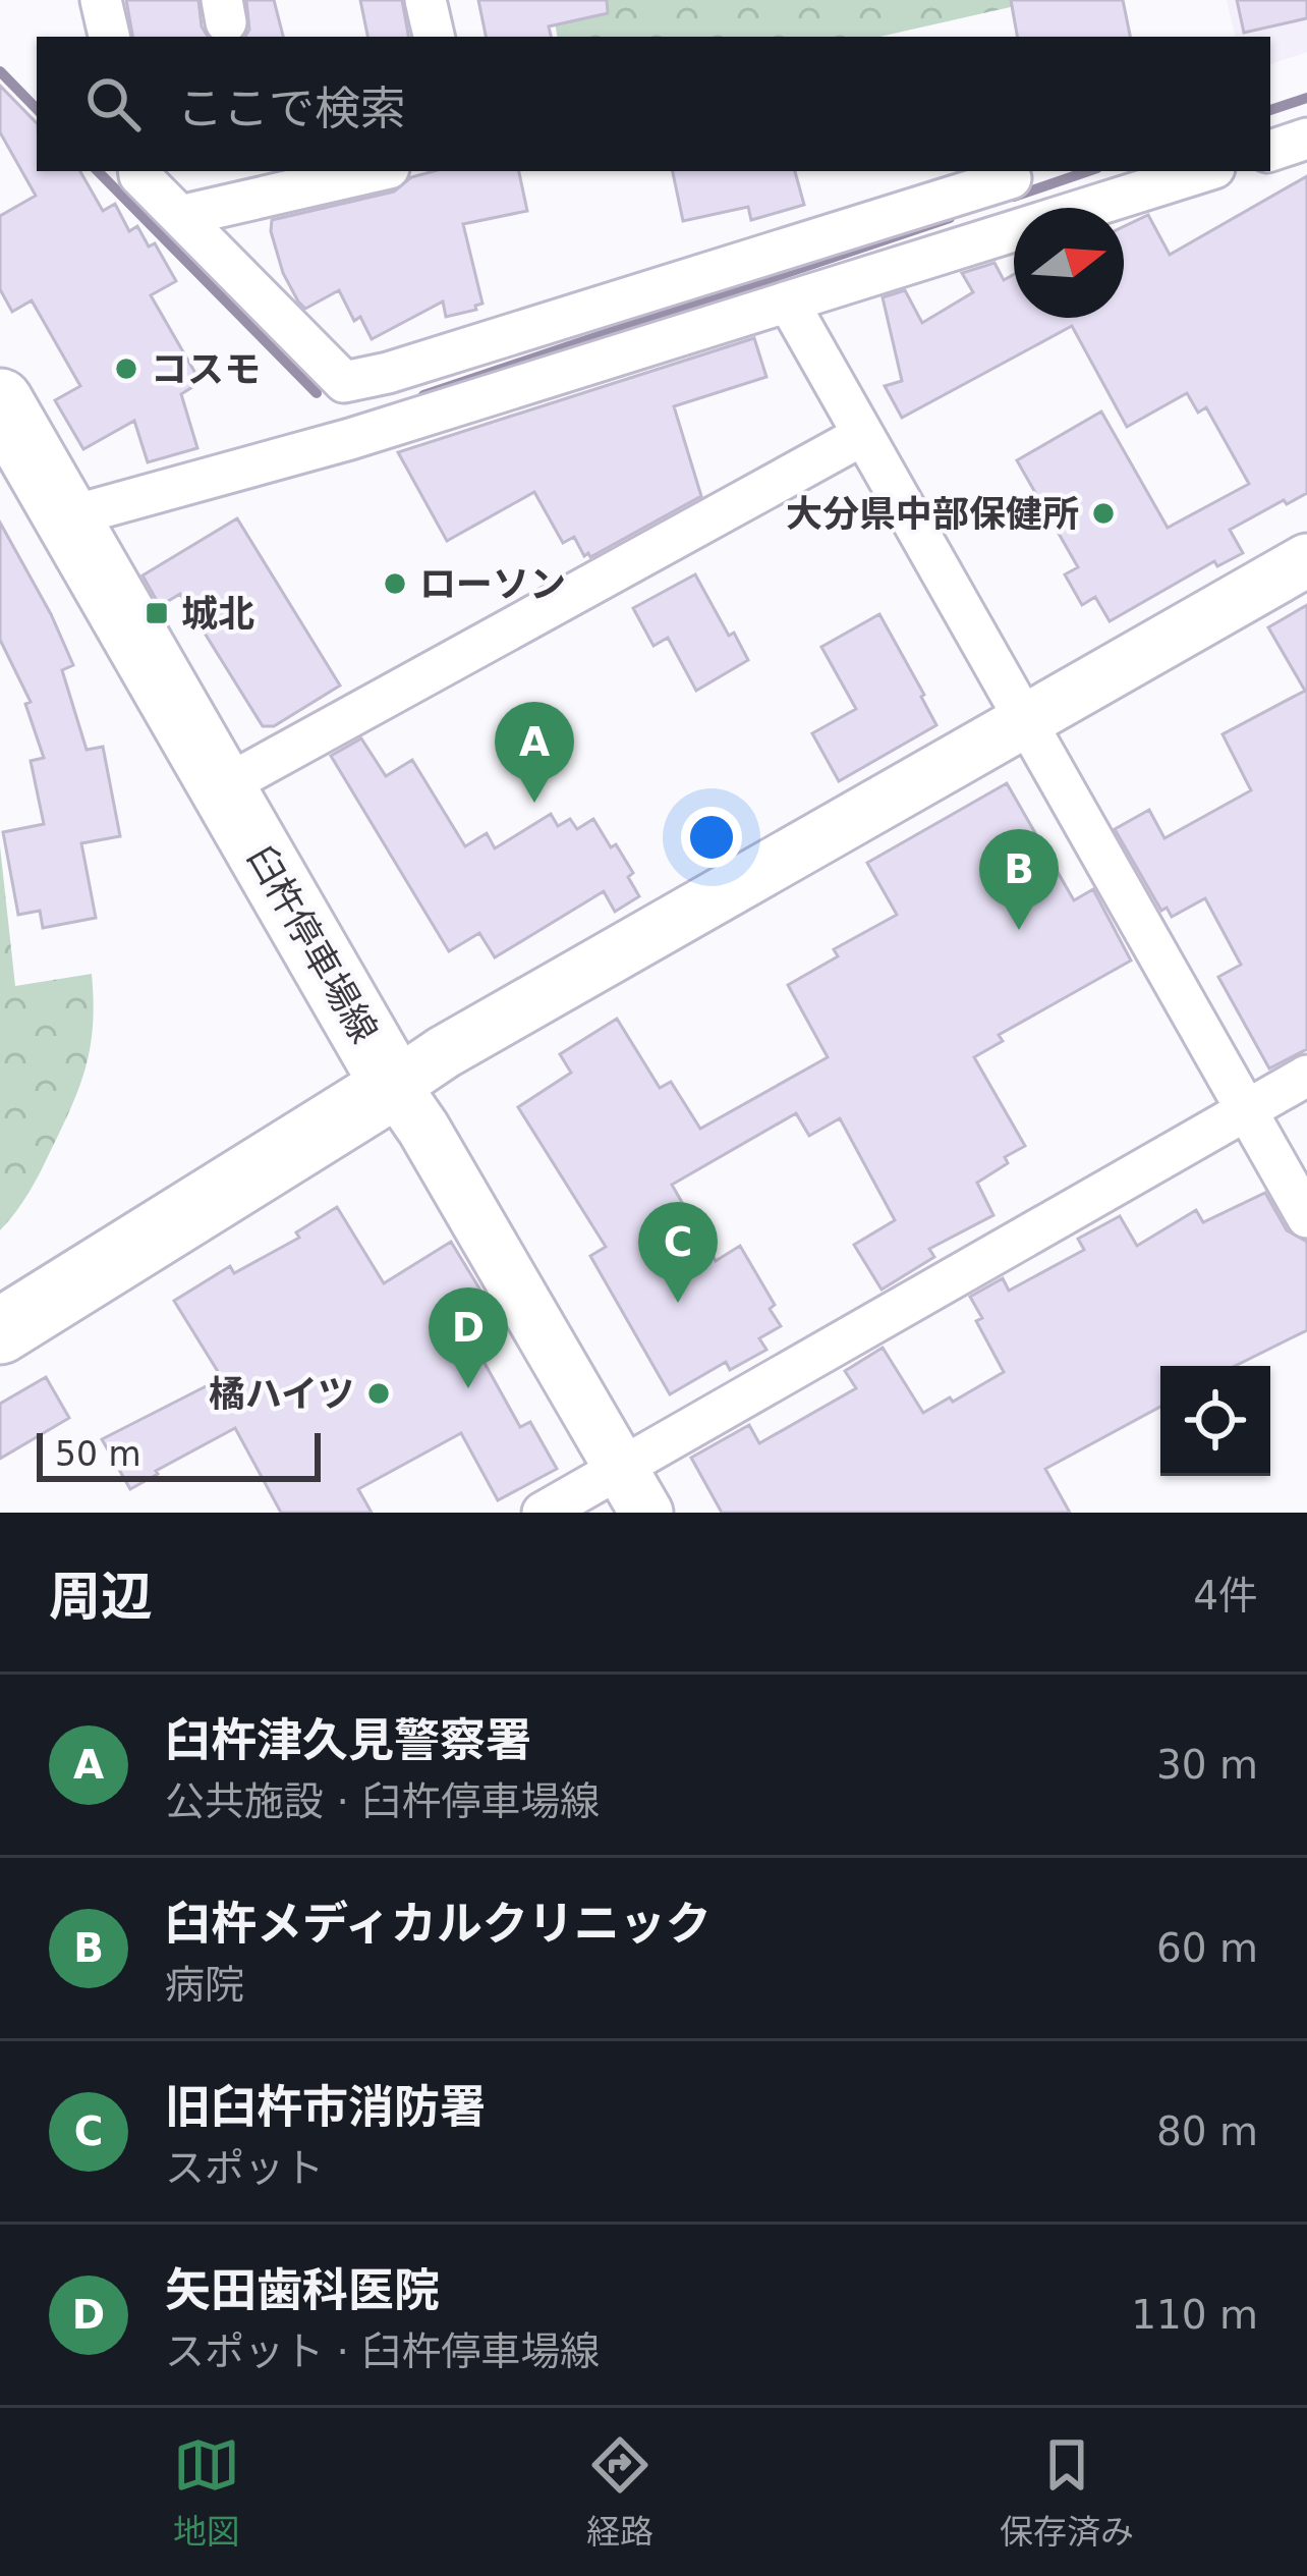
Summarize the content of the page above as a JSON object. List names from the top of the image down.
{
  "streets": {
    "main road": ["臼杵停車場線"]
  },
  "places": {
    "other": [
      "コスモ",
      "大分県中部保健所",
      "ローソン",
      "橘ハイツ"
    ],
    "transit": ["城北"]
  },
  "scale_bar": "50 m",
  "north": "right",
  "page": {
    "search": "ここで検索",
    "pins": [
      "A",
      "B",
      "C",
      "D"
    ],
    "scale": "50 m",
    "heading": ["周辺", "4件"],
    "list": [
      {
        "mark": "A",
        "name": "臼杵津久見警察署",
        "note": "公共施設 · 臼杵停車場線",
        "value": "30 m"
      },
      {
        "mark": "B",
        "name": "臼杵メディカルクリニック",
        "note": "病院",
        "value": "60 m"
      },
      {
        "mark": "C",
        "name": "旧臼杵市消防署",
        "note": "スポット",
        "value": "80 m"
      },
      {
        "mark": "D",
        "name": "矢田歯科医院",
        "note": "スポット · 臼杵停車場線",
        "value": "110 m"
      }
    ],
    "nav": ["地図", "経路", "保存済み"]
  }
}
